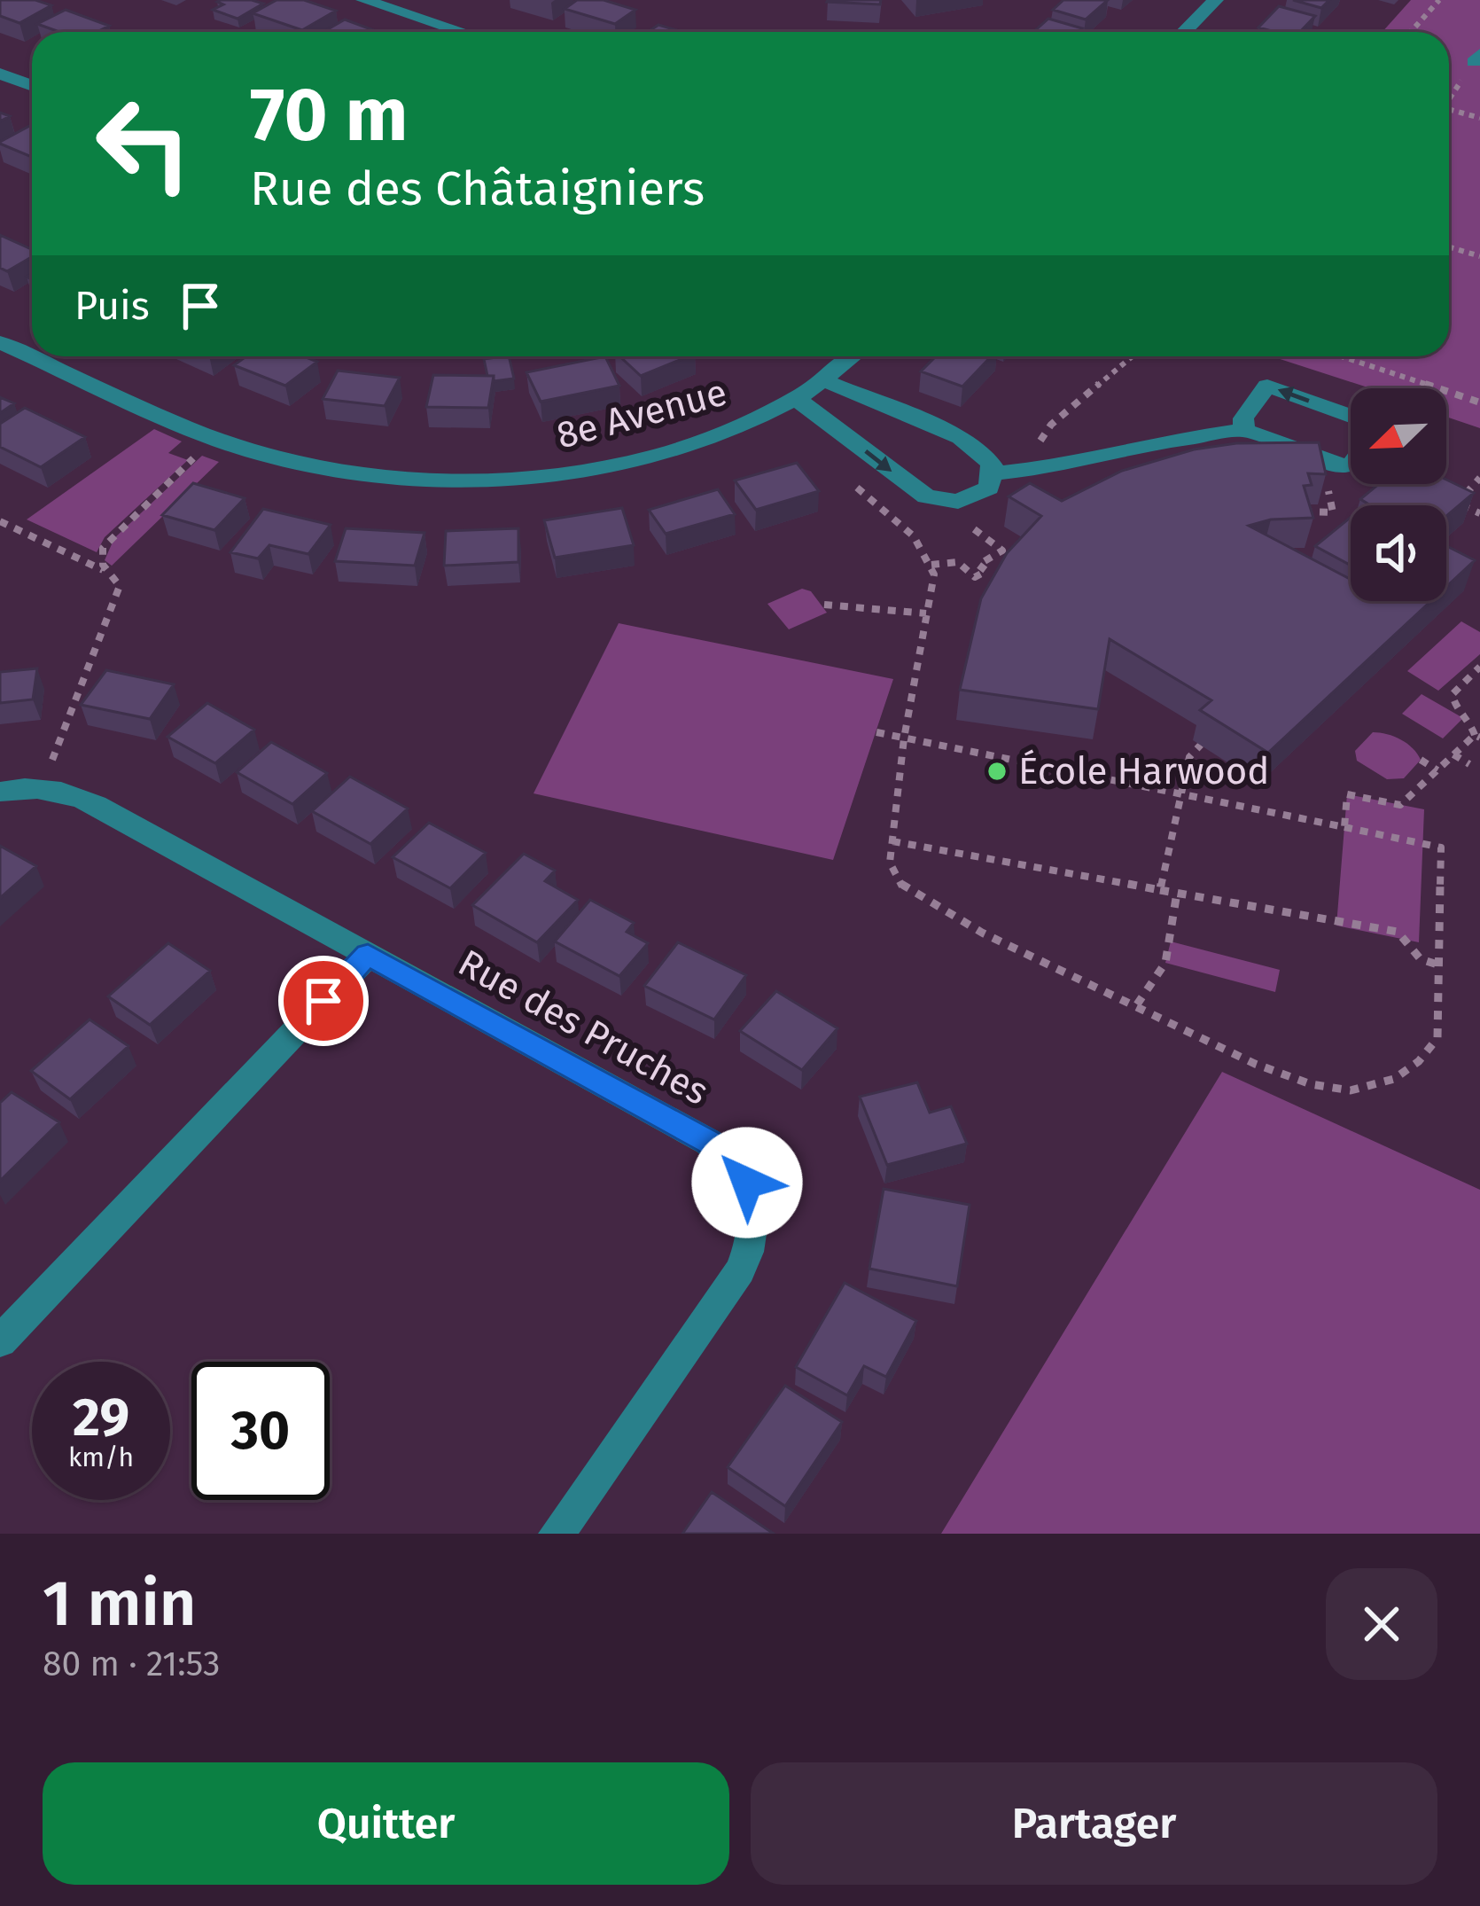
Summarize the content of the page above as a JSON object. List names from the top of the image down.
{
  "streets": {
    "street": ["8e Avenue", "Rue des Pruches"]
  },
  "places": ["École Harwood"],
  "north": "bottom left",
  "page": {
    "turn": ["70 m", "Rue des Châtaigniers"],
    "then": "Puis",
    "speed": "29 km/h",
    "limit": "30",
    "heading": ["1 min", "80 m · 21:53"],
    "buttons": ["Quitter", "Partager"]
  }
}
